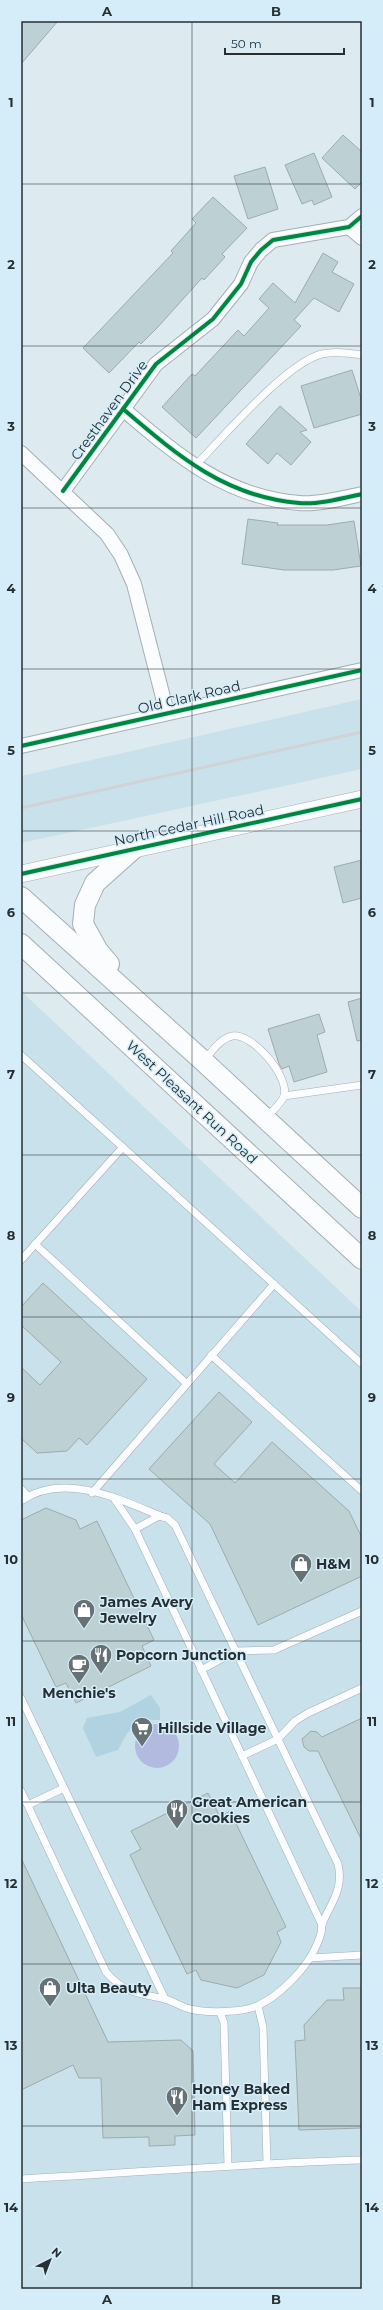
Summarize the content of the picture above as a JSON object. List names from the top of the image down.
{
  "streets": {
    "main road": ["West Pleasant Run Road"],
    "street": ["Cresthaven Drive", "Old Clark Road", "North Cedar Hill Road"]
  },
  "places": {
    "shop": ["H&M", "James Avery Jewelry", "Ulta Beauty"],
    "restaurant": ["Popcorn Junction", "Great American Cookies", "Honey Baked Ham Express"],
    "cafe": ["Menchie's"],
    "supermarket": ["Hillside Village"]
  },
  "scale_bar": "50 m",
  "north": "top right",
  "grid": {
    "columns": ["A", "B"],
    "rows": [
      "1",
      "2",
      "3",
      "4",
      "5",
      "6",
      "7",
      "8",
      "9",
      "10",
      "11",
      "12",
      "13",
      "14"
    ]
  }
}
